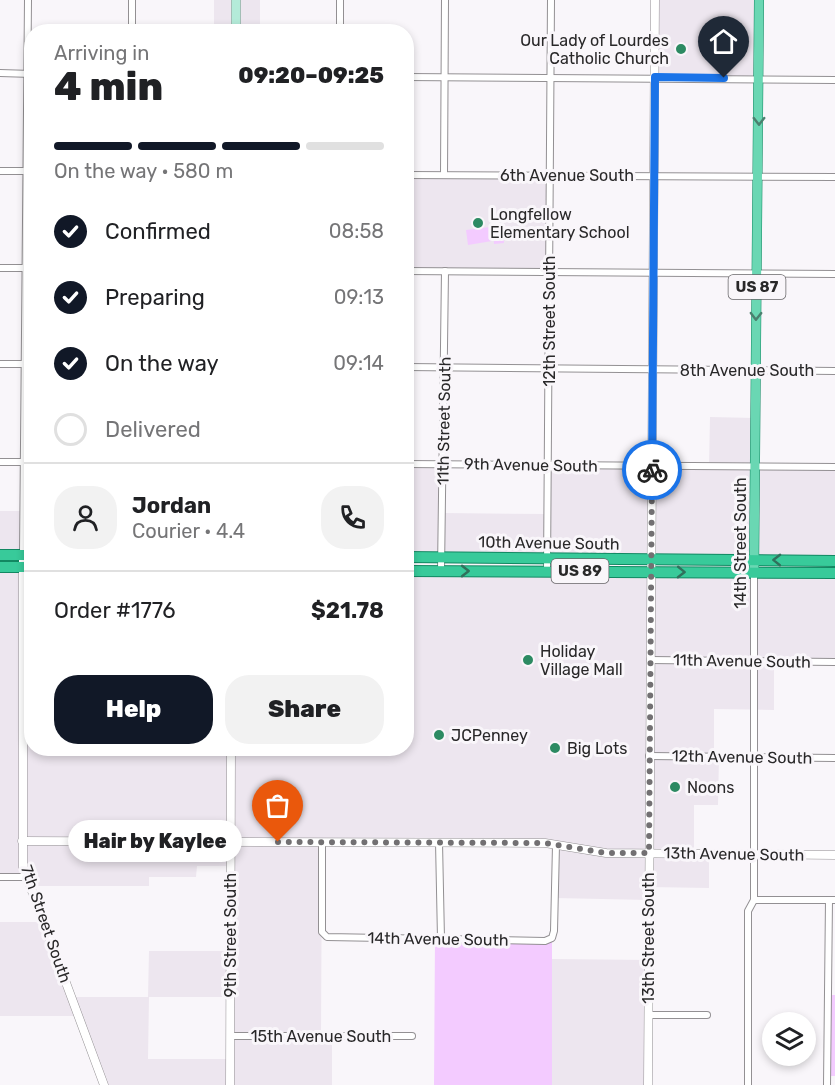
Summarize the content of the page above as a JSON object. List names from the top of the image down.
{
  "streets": {
    "highway": ["10th Avenue South", "US 89"],
    "main road": ["US 87", "14th Street South"],
    "street": [
      "6th Avenue South",
      "12th Street South",
      "8th Avenue South",
      "11th Street South",
      "9th Avenue South",
      "11th Avenue South",
      "12th Avenue South",
      "13th Avenue South",
      "7th Street South",
      "9th Street South",
      "13th Street South",
      "14th Avenue South",
      "15th Avenue South"
    ]
  },
  "crossings": [
    ["6th Avenue South", "12th Street South"],
    ["6th Avenue South", "14th Street South"],
    ["6th Avenue South", "13th Street South"],
    ["12th Street South", "8th Avenue South"],
    ["12th Street South", "9th Avenue South"],
    ["12th Street South", "10th Avenue South"],
    ["8th Avenue South", "11th Street South"],
    ["8th Avenue South", "14th Street South"],
    ["8th Avenue South", "13th Street South"],
    ["11th Street South", "9th Avenue South"],
    ["11th Street South", "10th Avenue South"],
    ["9th Avenue South", "14th Street South"],
    ["9th Avenue South", "13th Street South"],
    ["10th Avenue South", "14th Street South"],
    ["10th Avenue South", "13th Street South"],
    ["14th Street South", "11th Avenue South"],
    ["14th Street South", "12th Avenue South"],
    ["14th Street South", "13th Avenue South"],
    ["11th Avenue South", "13th Street South"],
    ["12th Avenue South", "13th Street South"],
    ["13th Avenue South", "7th Street South"],
    ["13th Avenue South", "9th Street South"],
    ["13th Avenue South", "13th Street South"],
    ["13th Avenue South", "14th Avenue South"],
    ["9th Street South", "15th Avenue South"]
  ],
  "places": [
    "Our Lady of Lourdes Catholic Church",
    "Longfellow Elementary School",
    "Holiday Village Mall",
    "JCPenney",
    "Big Lots",
    "Noons",
    "Hair by Kaylee"
  ],
  "page": {
    "heading": ["4 min", "Arriving in", "09:20–09:25"],
    "panel": [
      "Jordan",
      "Courier · 4.4",
      "Order #1776",
      "$21.78"
    ],
    "bar": "On the way · 580 m",
    "list": [
      ["Confirmed", "08:58"],
      ["Preparing", "09:13"],
      ["On the way", "09:14"],
      "Delivered"
    ],
    "buttons": ["Help", "Share"],
    "bubble": "Hair by Kaylee"
  }
}
